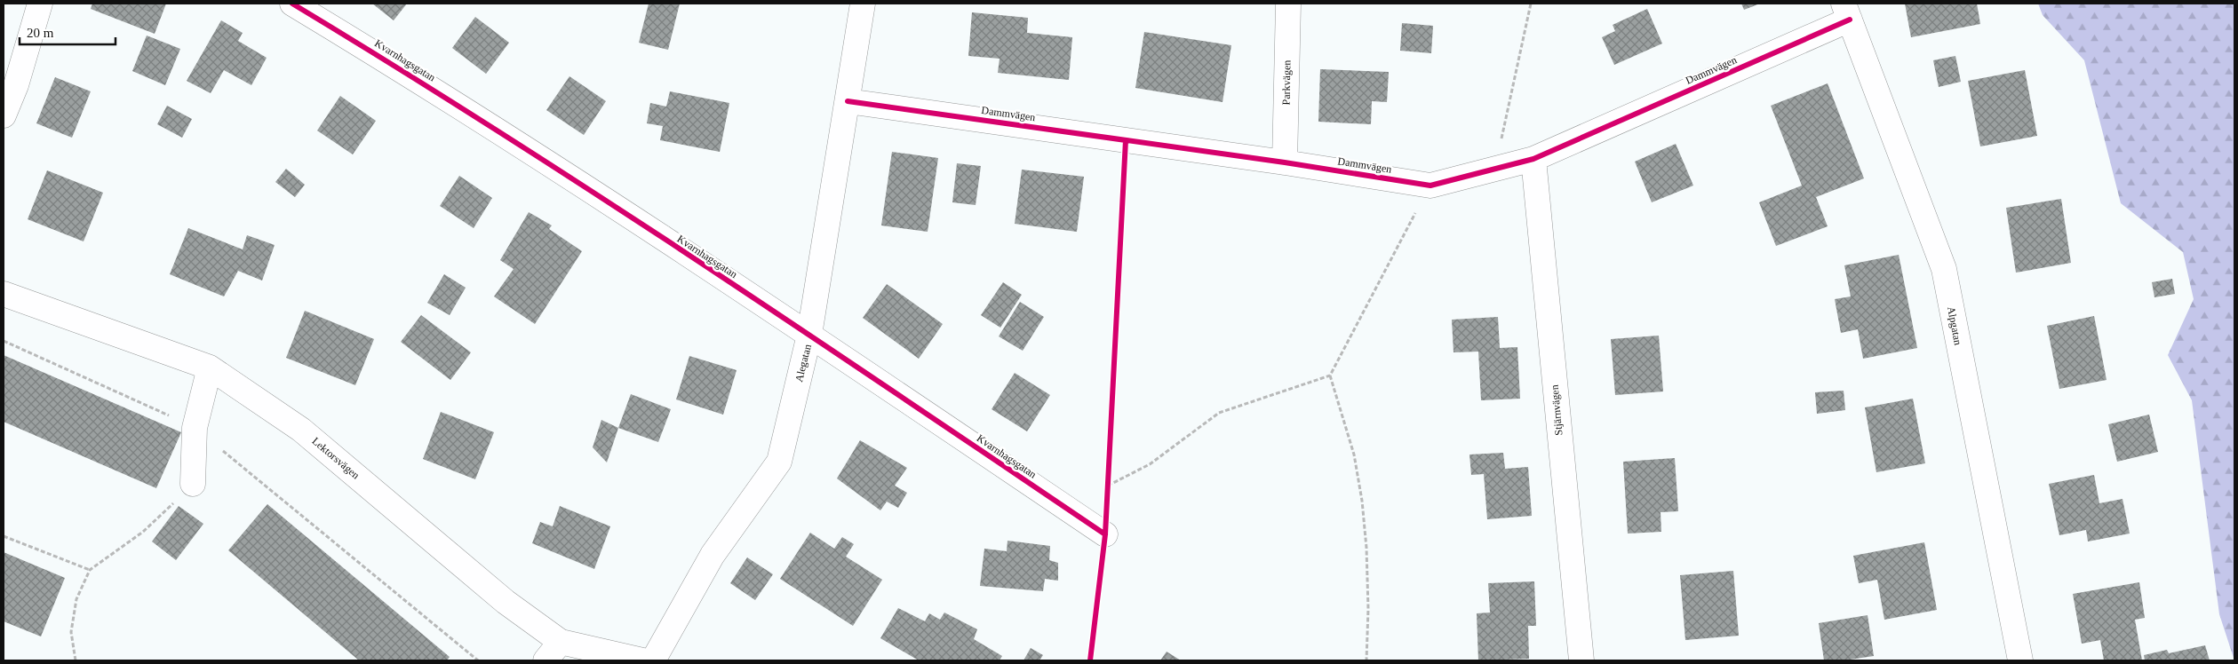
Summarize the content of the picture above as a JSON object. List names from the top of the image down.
{
  "streets": {
    "street": [
      "Kvarnhagsgatan",
      "Dammvägen",
      "Parkvägen",
      "Alpgatan",
      "Alegatan",
      "Stjärnvägen",
      "Lektorsvägen"
    ]
  },
  "crossings": [
    ["Kvarnhagsgatan", "Alegatan"],
    ["Dammvägen", "Parkvägen"],
    ["Dammvägen", "Alpgatan"],
    ["Dammvägen", "Alegatan"],
    ["Dammvägen", "Stjärnvägen"]
  ],
  "scale_bar": "20 m"
}
